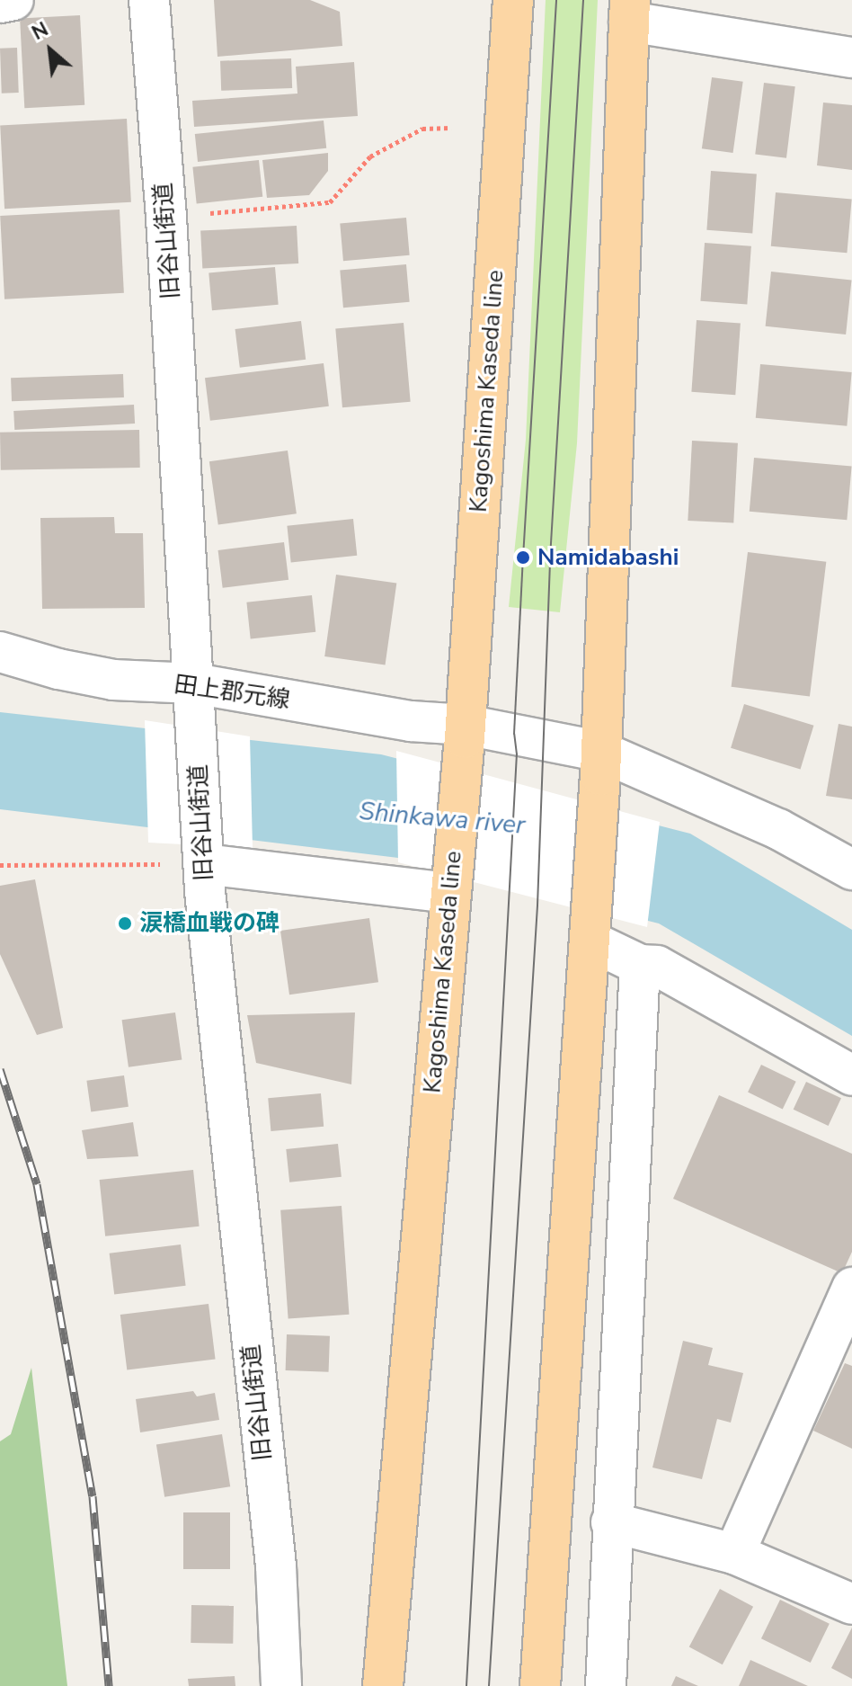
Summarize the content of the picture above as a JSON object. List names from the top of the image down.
{
  "streets": {
    "main road": ["Kagoshima Kaseda line"],
    "street": ["旧谷山街道", "田上郡元線"]
  },
  "crossings": [
    ["旧谷山街道", "田上郡元線"],
    ["Kagoshima Kaseda line", "田上郡元線"]
  ],
  "water": ["Shinkawa river"],
  "places": ["Namidabashi", "涙橋血戦の碑"],
  "north": "top left"
}
